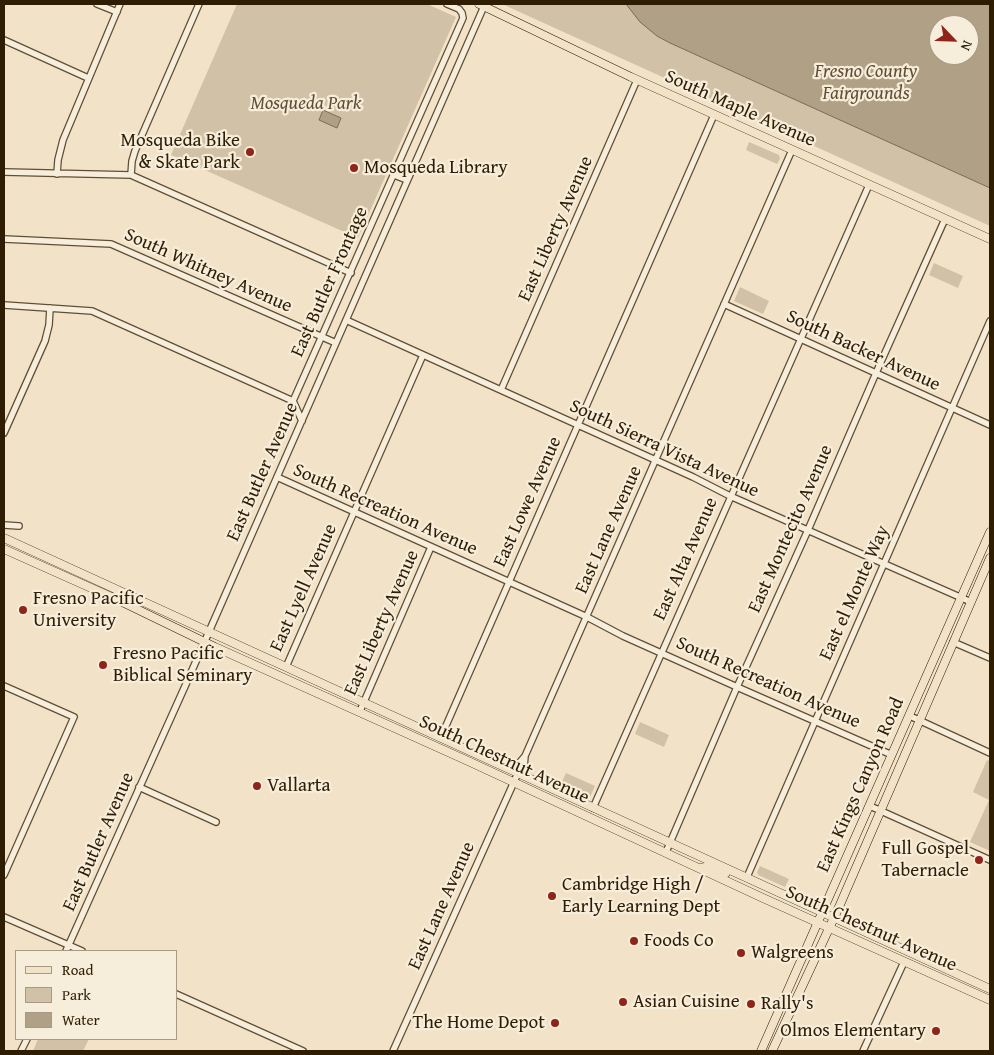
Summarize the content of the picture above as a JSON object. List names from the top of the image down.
{
  "streets": {
    "main road": ["South Maple Avenue", "South Chestnut Avenue", "East Kings Canyon Road"],
    "street": [
      "East Liberty Avenue",
      "South Whitney Avenue",
      "East Butler Frontage",
      "South Backer Avenue",
      "South Sierra Vista Avenue",
      "East Butler Avenue",
      "East Lowe Avenue",
      "South Recreation Avenue",
      "East Montecito Avenue",
      "East Lane Avenue",
      "East Alta Avenue",
      "East Lyell Avenue",
      "East el Monte Way"
    ]
  },
  "crossings": [
    ["South Maple Avenue", "East Liberty Avenue"],
    ["South Maple Avenue", "East Butler Avenue"],
    ["South Maple Avenue", "East Lowe Avenue"],
    ["South Maple Avenue", "East Montecito Avenue"],
    ["South Maple Avenue", "East Lane Avenue"],
    ["South Maple Avenue", "East Alta Avenue"],
    ["East Liberty Avenue", "South Sierra Vista Avenue"],
    ["East Liberty Avenue", "South Recreation Avenue"],
    ["East Liberty Avenue", "South Chestnut Avenue"],
    ["South Whitney Avenue", "East Butler Frontage"],
    ["South Whitney Avenue", "East Butler Avenue"],
    ["South Backer Avenue", "East Montecito Avenue"],
    ["South Backer Avenue", "East Lane Avenue"],
    ["South Backer Avenue", "East Alta Avenue"],
    ["South Backer Avenue", "East el Monte Way"],
    ["South Sierra Vista Avenue", "East Butler Avenue"],
    ["South Sierra Vista Avenue", "East Lowe Avenue"],
    ["South Sierra Vista Avenue", "East Montecito Avenue"],
    ["South Sierra Vista Avenue", "East Lane Avenue"],
    ["South Sierra Vista Avenue", "East Alta Avenue"],
    ["South Sierra Vista Avenue", "East Lyell Avenue"],
    ["South Sierra Vista Avenue", "East el Monte Way"],
    ["South Sierra Vista Avenue", "East Kings Canyon Road"],
    ["East Butler Avenue", "South Recreation Avenue"],
    ["East Butler Avenue", "South Chestnut Avenue"],
    ["East Lowe Avenue", "South Recreation Avenue"],
    ["East Lowe Avenue", "South Chestnut Avenue"],
    ["South Recreation Avenue", "East Montecito Avenue"],
    ["South Recreation Avenue", "East Lane Avenue"],
    ["South Recreation Avenue", "East Alta Avenue"],
    ["South Recreation Avenue", "East Lyell Avenue"],
    ["South Recreation Avenue", "East el Monte Way"],
    ["South Recreation Avenue", "East Kings Canyon Road"],
    ["East Montecito Avenue", "South Chestnut Avenue"],
    ["East Lane Avenue", "South Chestnut Avenue"],
    ["East Alta Avenue", "South Chestnut Avenue"],
    ["East Lyell Avenue", "South Chestnut Avenue"],
    ["East el Monte Way", "South Chestnut Avenue"],
    ["South Chestnut Avenue", "East Kings Canyon Road"]
  ],
  "parks": ["Fresno County Fairgrounds", "Mosqueda Park"],
  "places": [
    "Mosqueda Bike & Skate Park",
    "Mosqueda Library",
    "Fresno Pacific University",
    "Fresno Pacific Biblical Seminary",
    "Vallarta",
    "Full Gospel Tabernacle",
    "Cambridge High / Early Learning Dept",
    "Foods Co",
    "Walgreens",
    "Asian Cuisine",
    "Rally's",
    "The Home Depot",
    "Olmos Elementary"
  ],
  "legend": ["Road", "Park", "Water"],
  "north": "bottom right"
}
